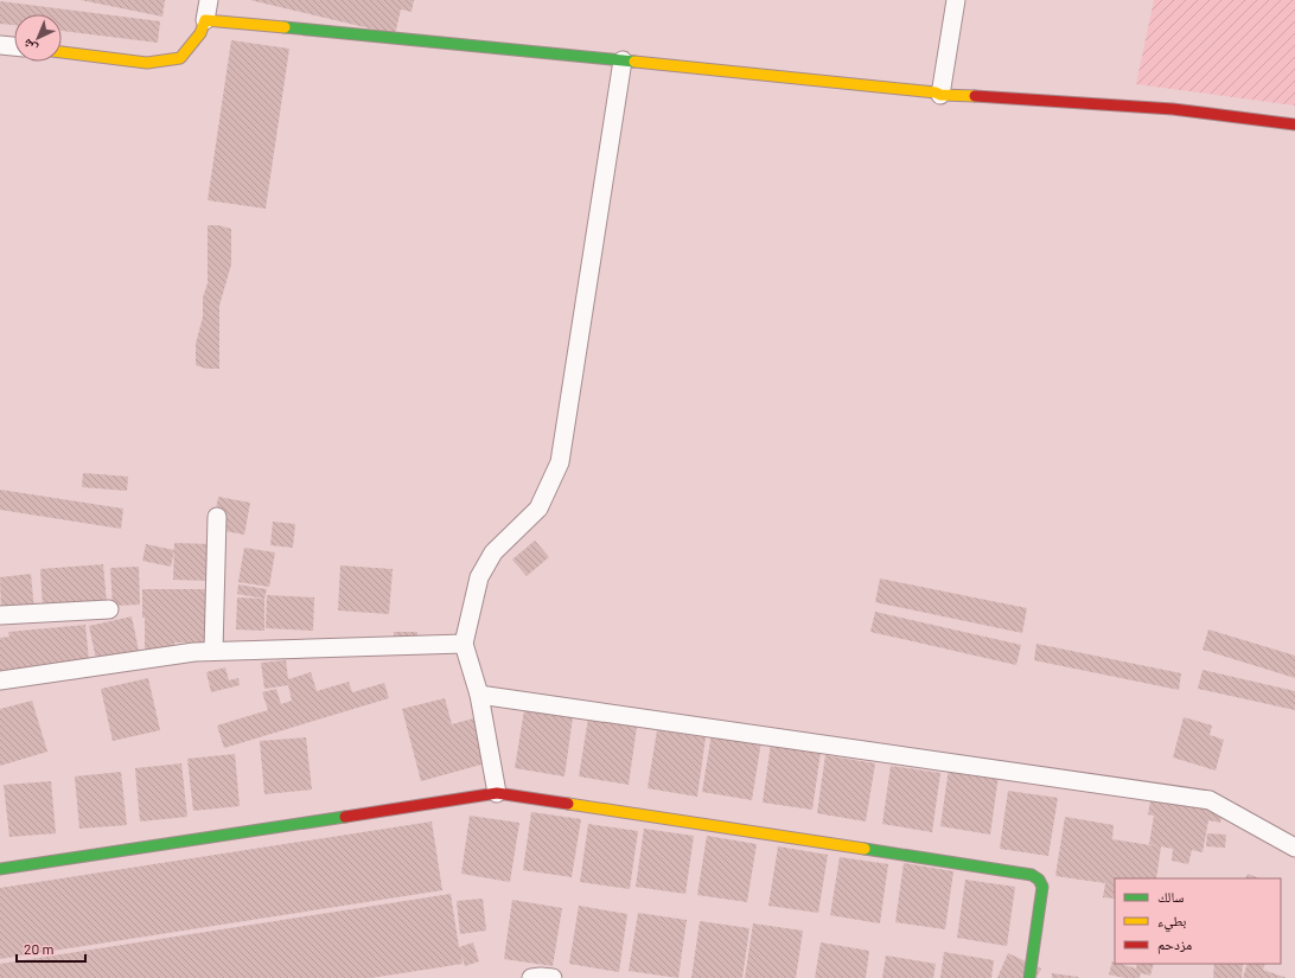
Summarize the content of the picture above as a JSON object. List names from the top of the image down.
{
  "legend": ["سالك", "بطيء", "مزدحم"],
  "scale_bar": "20 m",
  "north": "bottom left"
}
